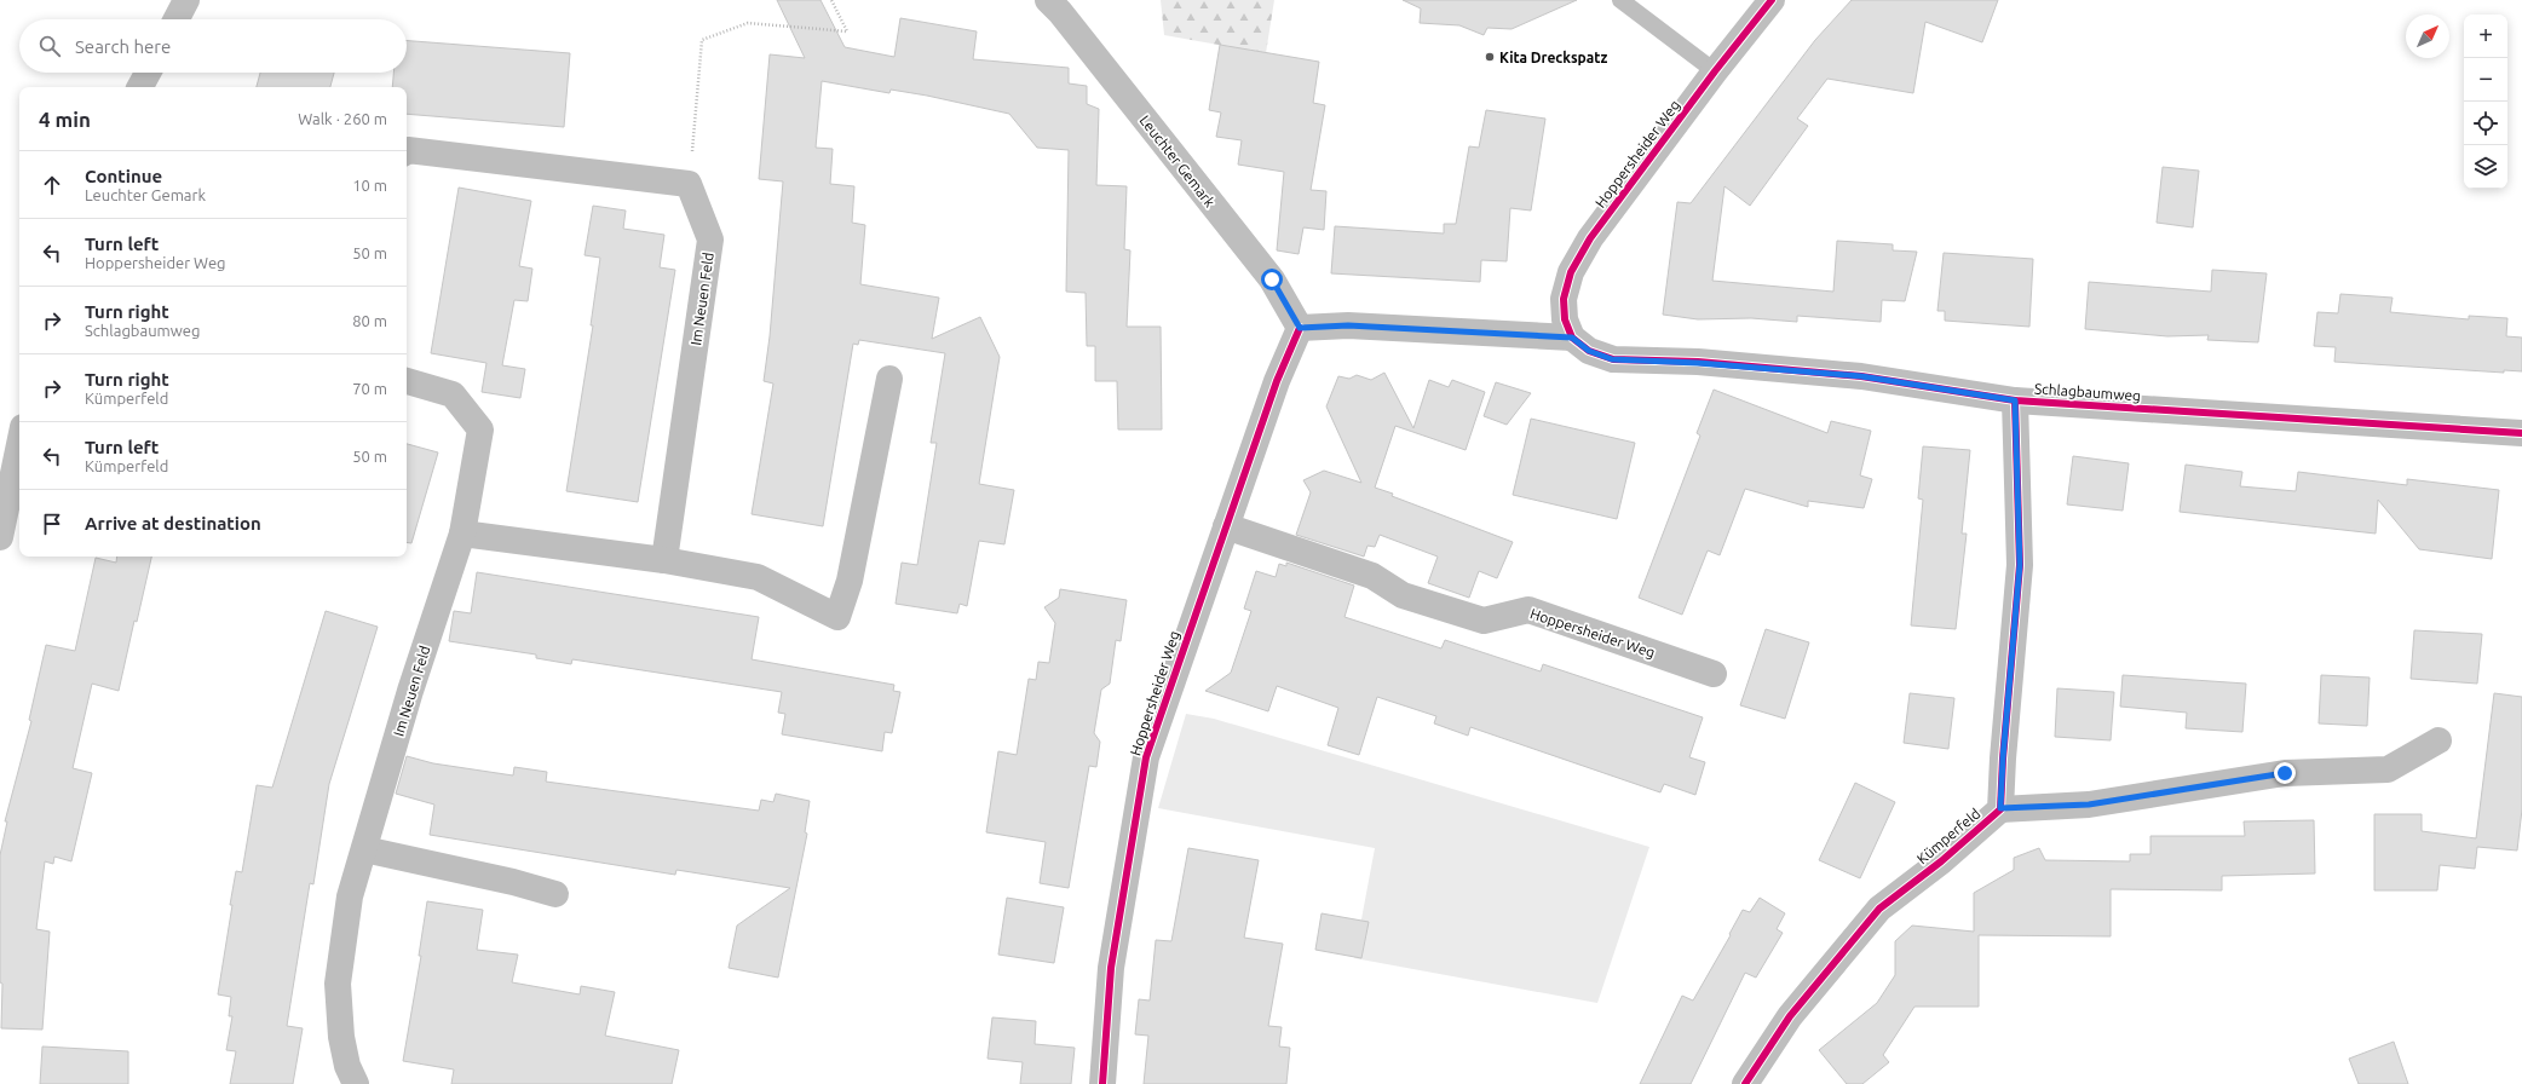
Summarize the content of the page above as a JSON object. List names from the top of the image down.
{
  "streets": {
    "street": [
      "Hoppersheider Weg",
      "Leuchter Gemark",
      "Im Neuen Feld",
      "Schlagbaumweg",
      "Kümperfeld"
    ]
  },
  "crossings": [
    ["Hoppersheider Weg", "Leuchter Gemark"],
    ["Hoppersheider Weg", "Schlagbaumweg"],
    ["Schlagbaumweg", "Kümperfeld"]
  ],
  "places": ["Kita Dreckspatz"],
  "north": "top right",
  "page": {
    "map_buttons": ["+", "−"],
    "search": "Search here",
    "heading": ["4 min", "Walk · 260 m"],
    "list": [
      ["Continue", "Leuchter Gemark", "10 m"],
      ["Turn left", "Hoppersheider Weg", "50 m"],
      ["Turn right", "Schlagbaumweg", "80 m"],
      ["Turn right", "Kümperfeld", "70 m"],
      ["Turn left", "Kümperfeld", "50 m"],
      "Arrive at destination"
    ]
  }
}
